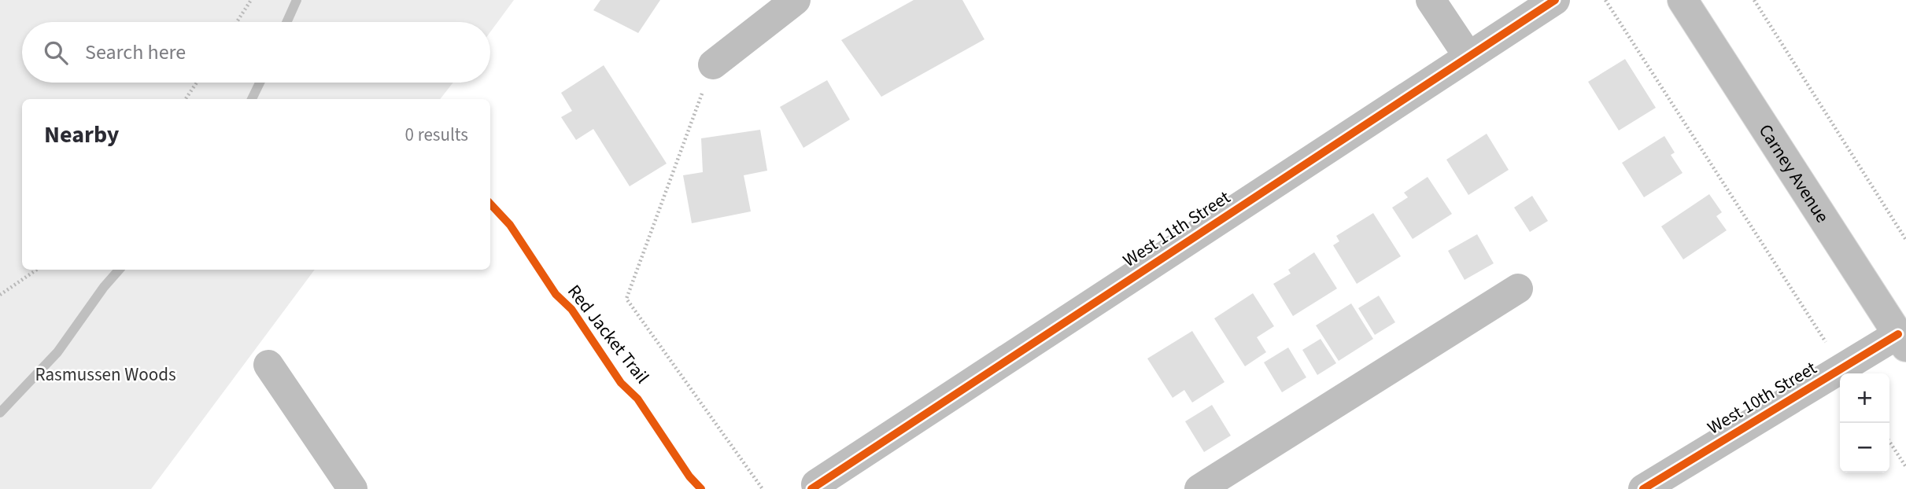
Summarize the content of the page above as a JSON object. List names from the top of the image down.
{
  "streets": {
    "street": ["Carney Avenue", "West 11th Street", "West 10th Street"],
    "cycle path": ["Red Jacket Trail"]
  },
  "crossings": [
    ["Carney Avenue", "West 10th Street"]
  ],
  "parks": ["Rasmussen Woods"],
  "page": {
    "search": "Search here",
    "heading": ["Nearby", "0 results"],
    "map_buttons": ["+", "−"]
  }
}
